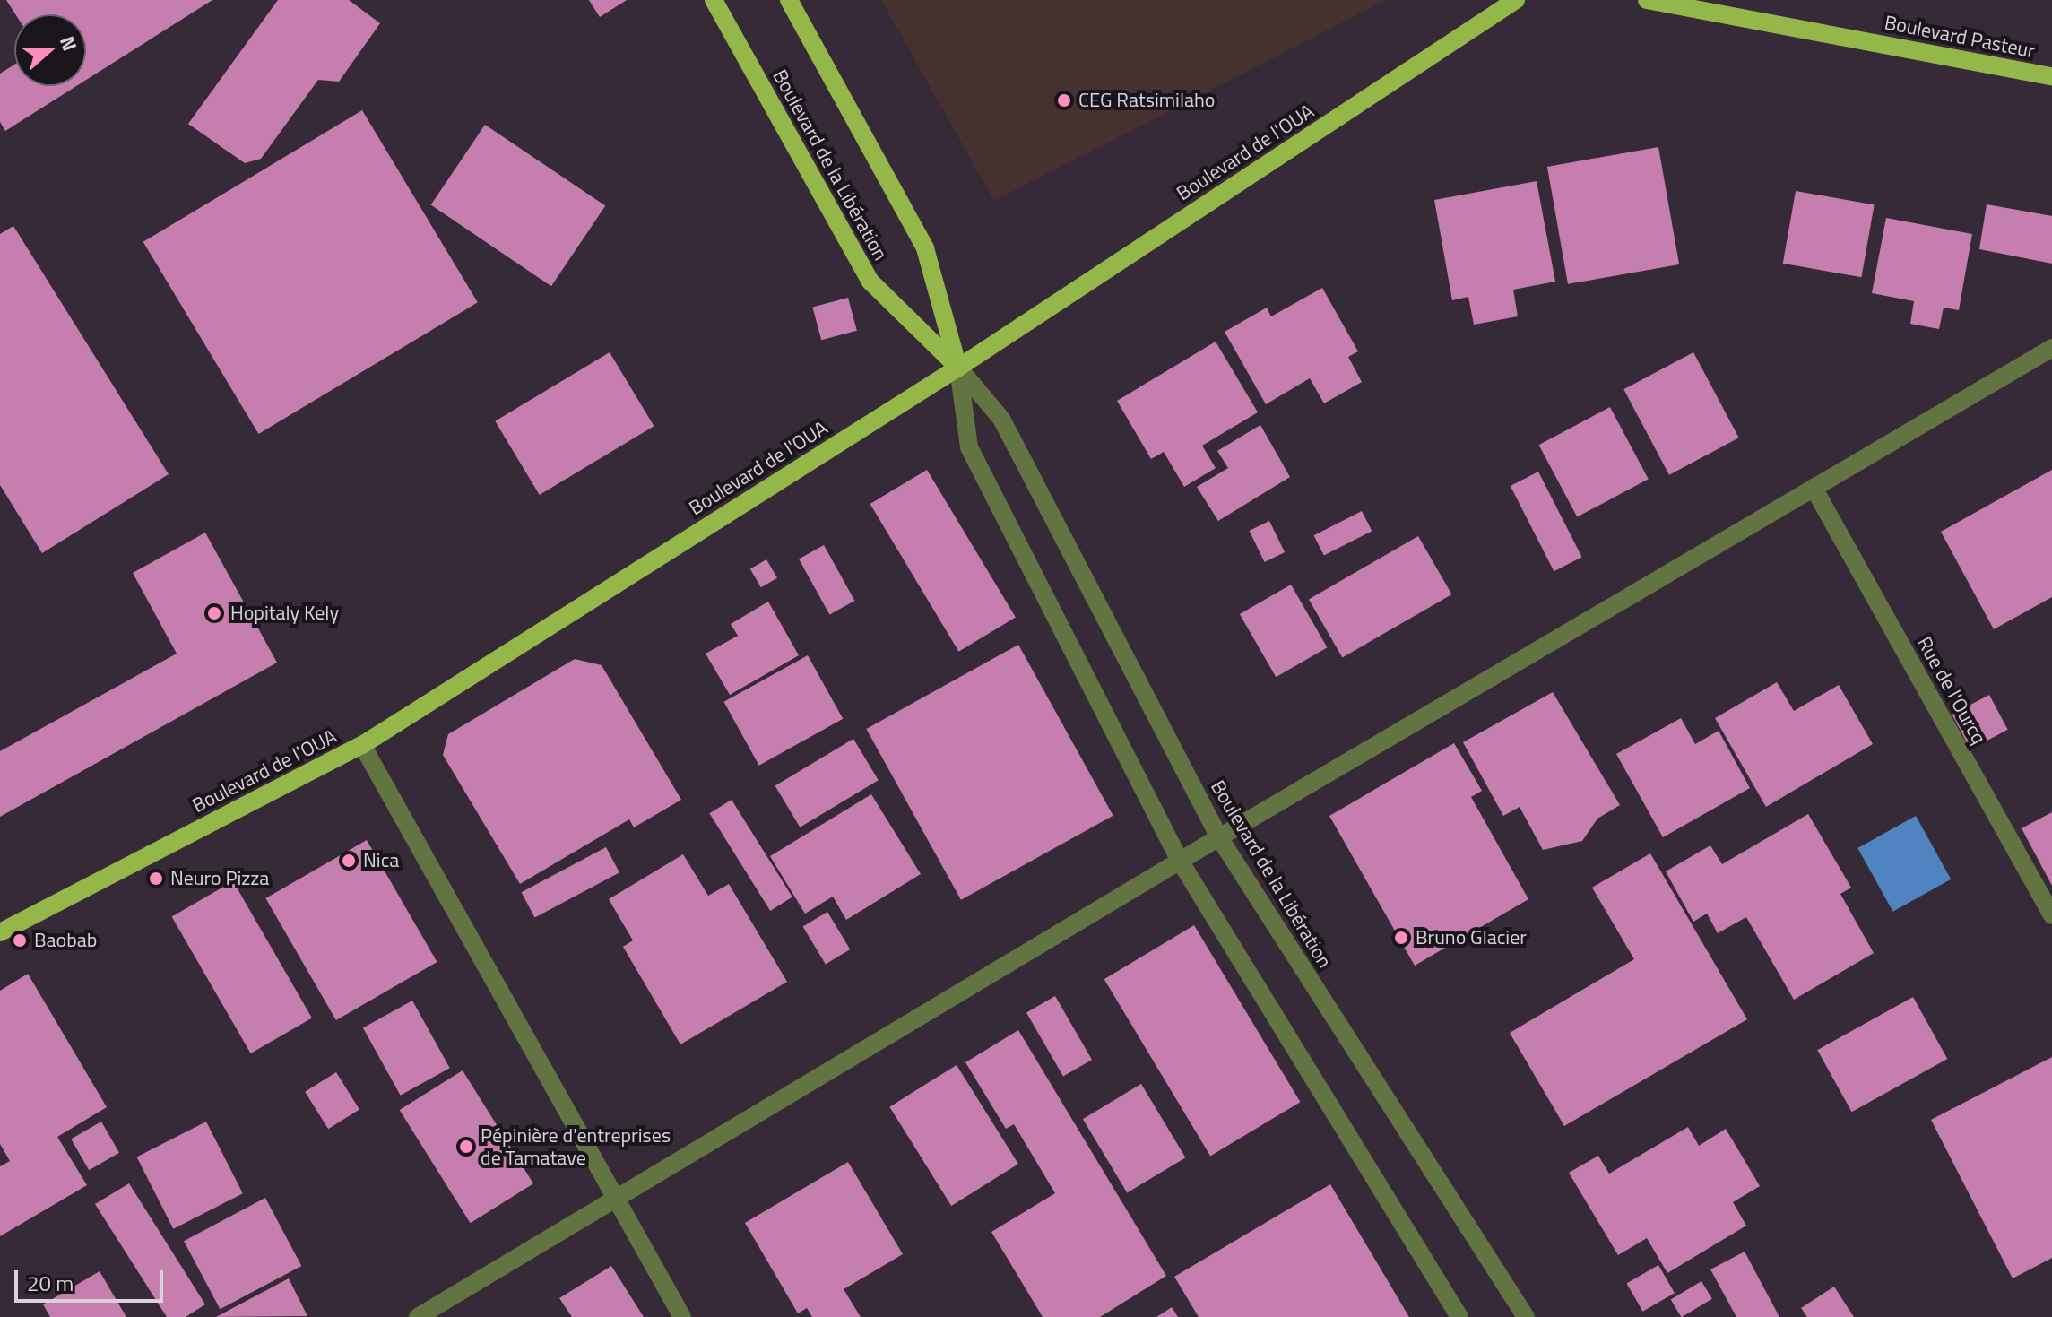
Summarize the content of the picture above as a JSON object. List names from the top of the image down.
{
  "streets": {
    "main road": ["Boulevard Pasteur", "Boulevard de l'OUA", "Boulevard de la Libération"],
    "street": ["Rue de l'Ourcq"]
  },
  "crossings": [
    ["Boulevard de l'OUA", "Boulevard de la Libération"]
  ],
  "places": [
    "CEG Ratsimilaho",
    "Hopitaly Kely",
    "Nica",
    "Neuro Pizza",
    "Bruno Glacier",
    "Baobab",
    "Pépinière d'entreprises de Tamatave"
  ],
  "scale_bar": "20 m",
  "north": "right"
}
